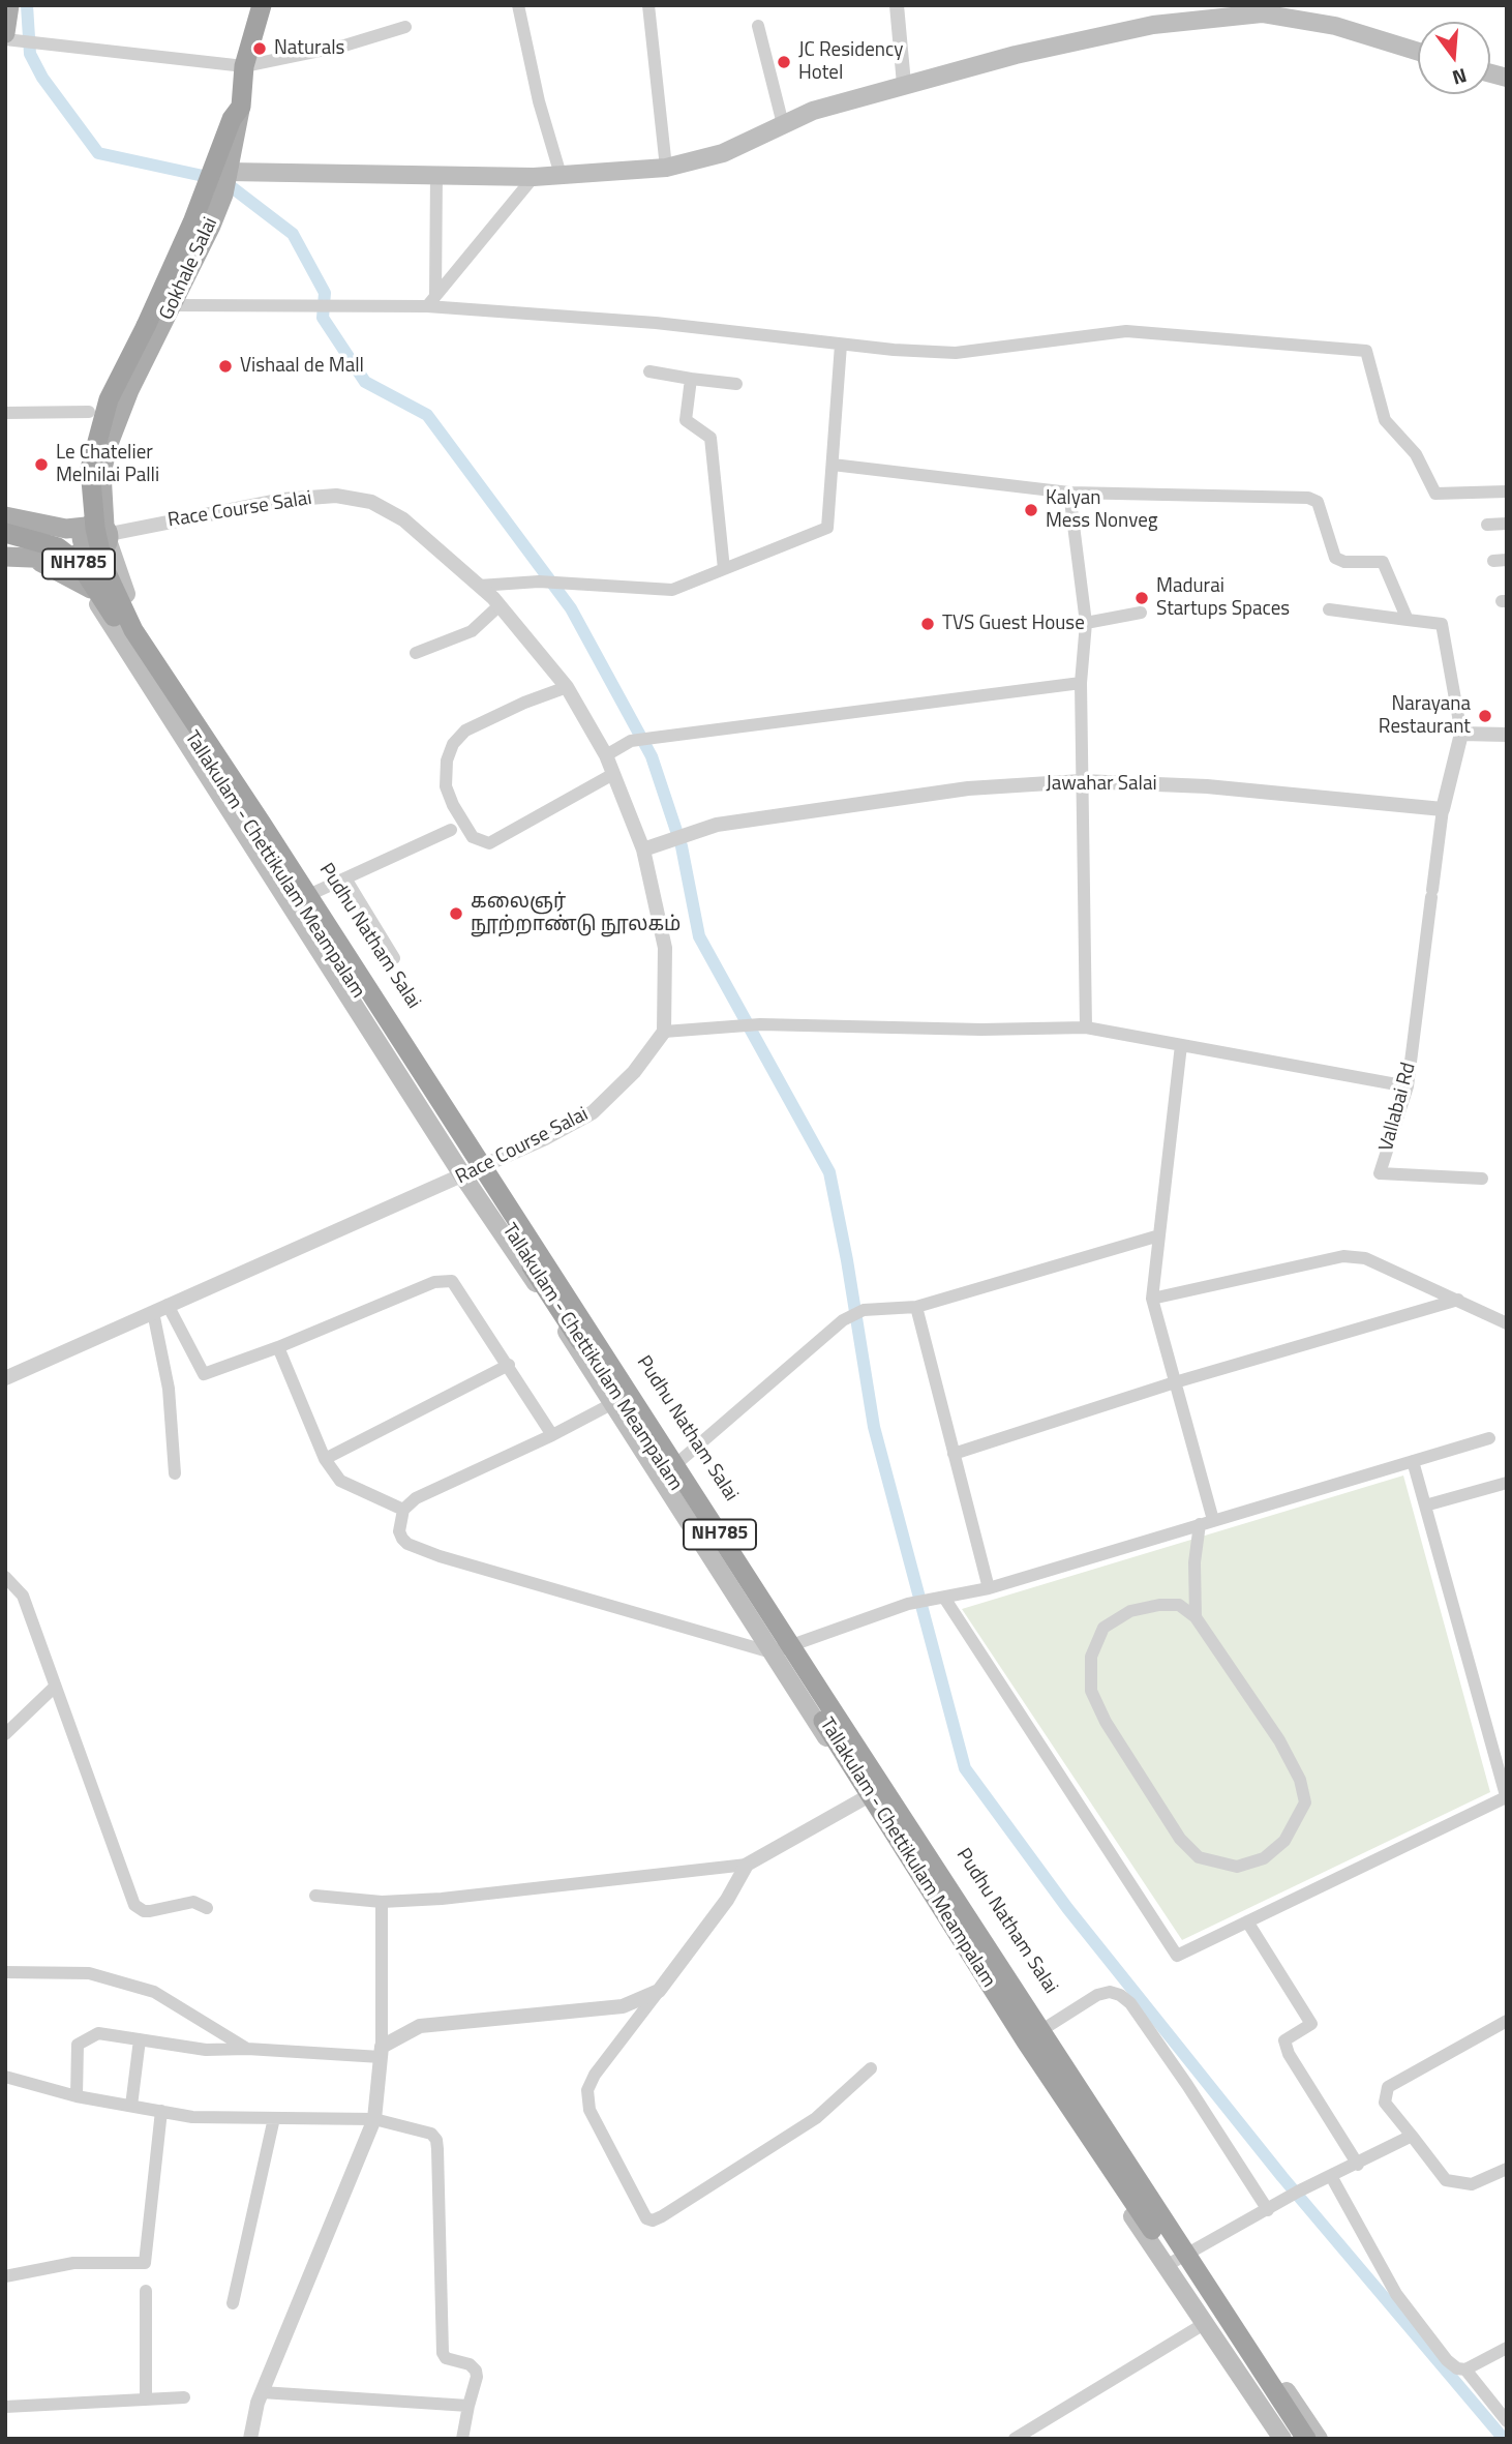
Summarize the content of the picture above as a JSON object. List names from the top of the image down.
{
  "streets": {
    "highway": ["Gokhale Salai", "NH785", "Tallakulam - Chettikulam Meampalam"],
    "main road": ["Race Course Salai", "Pudhu Natham Salai"],
    "street": ["Jawahar Salai", "Vallabai Rd"]
  },
  "crossings": [
    ["Gokhale Salai", "Race Course Salai"],
    ["Gokhale Salai", "NH785"],
    ["Gokhale Salai", "Tallakulam - Chettikulam Meampalam"],
    ["Gokhale Salai", "Pudhu Natham Salai"],
    ["Race Course Salai", "Jawahar Salai"],
    ["Race Course Salai", "Pudhu Natham Salai"],
    ["NH785", "Tallakulam - Chettikulam Meampalam"],
    ["Jawahar Salai", "Vallabai Rd"]
  ],
  "places": [
    "Naturals",
    "JC Residency Hotel",
    "Vishaal de Mall",
    "Le Chatelier Melnilai Palli",
    "Kalyan Mess Nonveg",
    "Madurai Startups Spaces",
    "TVS Guest House",
    "Narayana Restaurant",
    "கலைஞர் நூற்றாண்டு நூலகம்"
  ],
  "north": "bottom"
}
